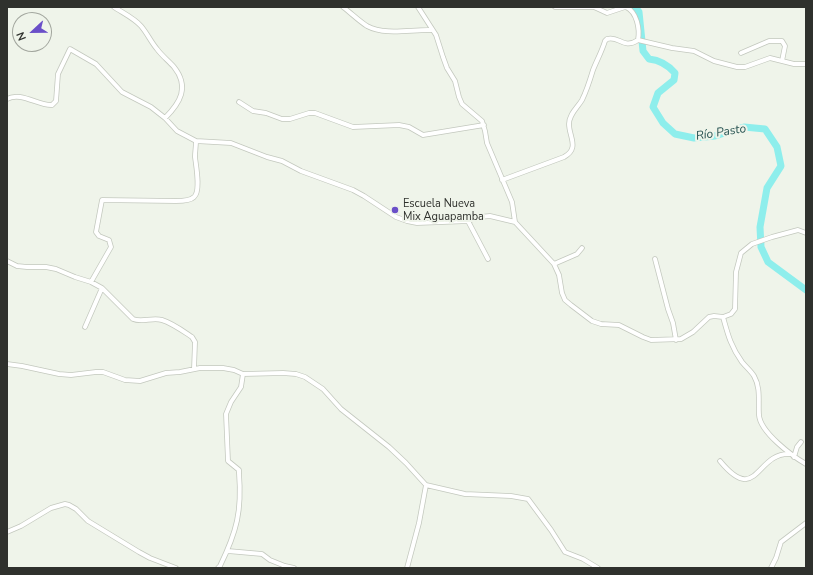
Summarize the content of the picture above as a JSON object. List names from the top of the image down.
{
  "water": ["Río Pasto"],
  "places": ["Escuela Nueva Mix Aguapamba"],
  "north": "left"
}
